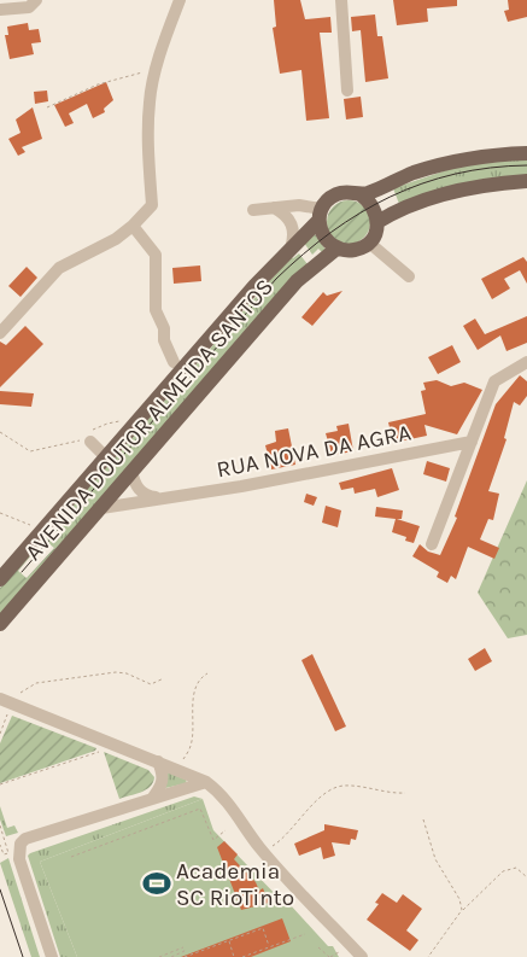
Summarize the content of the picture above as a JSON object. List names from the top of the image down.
{
  "streets": {
    "main road": ["AVENIDA DOUTOR ALMEIDA SANTOS"],
    "street": ["RUA NOVA DA AGRA"]
  },
  "crossings": [
    ["AVENIDA DOUTOR ALMEIDA SANTOS", "RUA NOVA DA AGRA"]
  ],
  "places": {
    "sports": ["Academia SC RioTinto"]
  }
}
